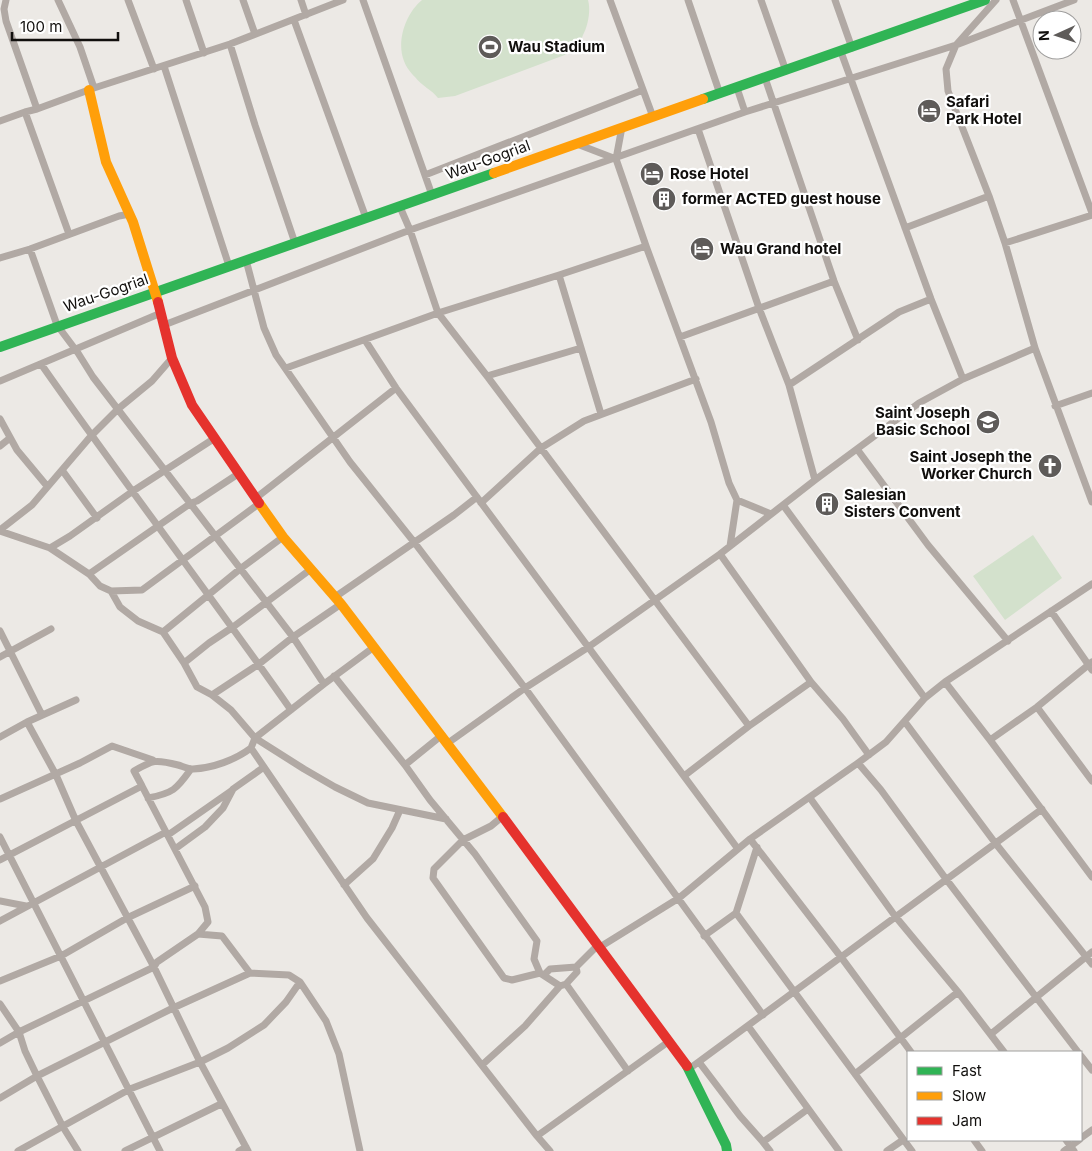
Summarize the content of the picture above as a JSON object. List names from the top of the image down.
{
  "streets": {
    "street": ["Wau-Gogrial"]
  },
  "places": {
    "sports": ["Wau Stadium"],
    "hotel": ["Safari Park Hotel", "Rose Hotel", "Wau Grand hotel"],
    "building": ["former ACTED guest house", "Salesian Sisters Convent"],
    "school or university": ["Saint Joseph Basic School"],
    "church": ["Saint Joseph the Worker Church"]
  },
  "legend": ["Fast", "Slow", "Jam"],
  "scale_bar": "100 m",
  "north": "left"
}
